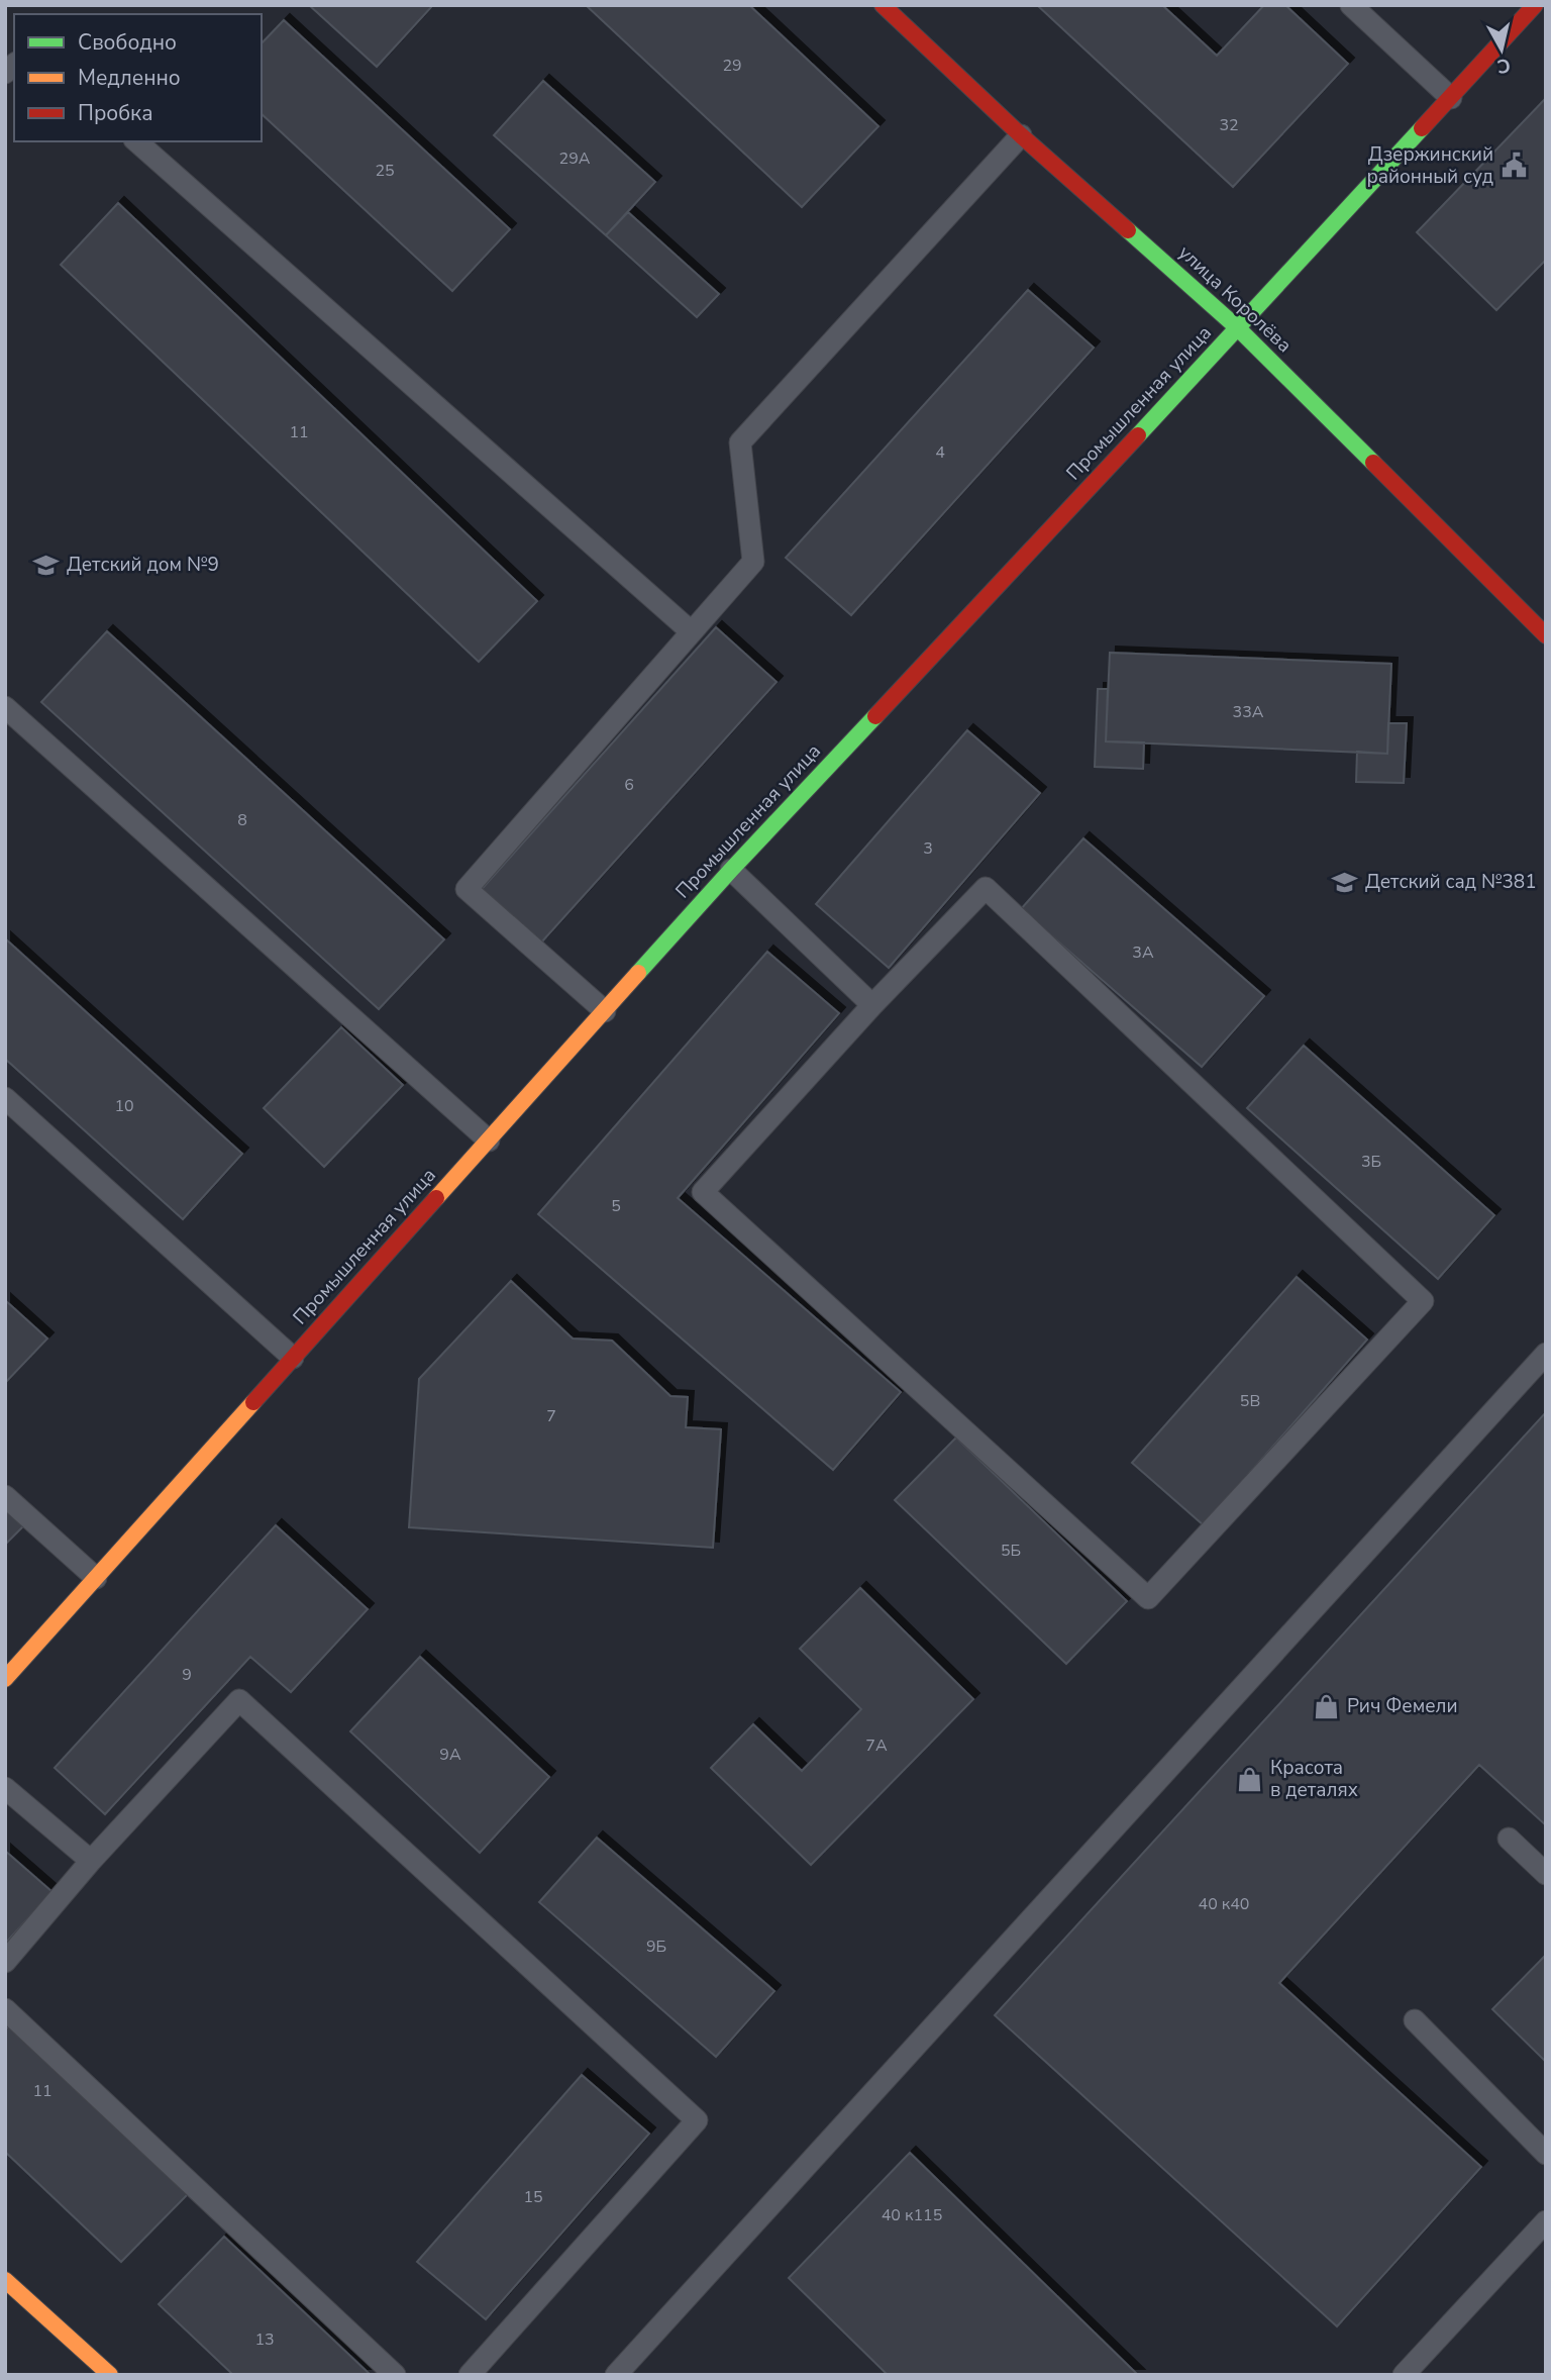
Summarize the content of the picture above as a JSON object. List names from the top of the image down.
{
  "streets": {
    "street": ["улица Королёва", "Промышленная улица"]
  },
  "crossings": [
    ["улица Королёва", "Промышленная улица"]
  ],
  "places": {
    "public building": ["Дзержинский районный суд"],
    "school or university": ["Детский дом №9", "Детский сад №381"],
    "shop": ["Рич Фемели", "Красота в деталях"]
  },
  "house_numbers": [
    "29",
    "32",
    "29А",
    "25",
    "11",
    "4",
    "33А",
    "6",
    "8",
    "3",
    "3А",
    "10",
    "3Б",
    "5",
    "5В",
    "7",
    "5Б",
    "9",
    "7А",
    "9А",
    "40 к40",
    "9Б",
    "11",
    "15",
    "40 к115",
    "13"
  ],
  "legend": ["Свободно", "Медленно", "Пробка"],
  "north": "bottom"
}
